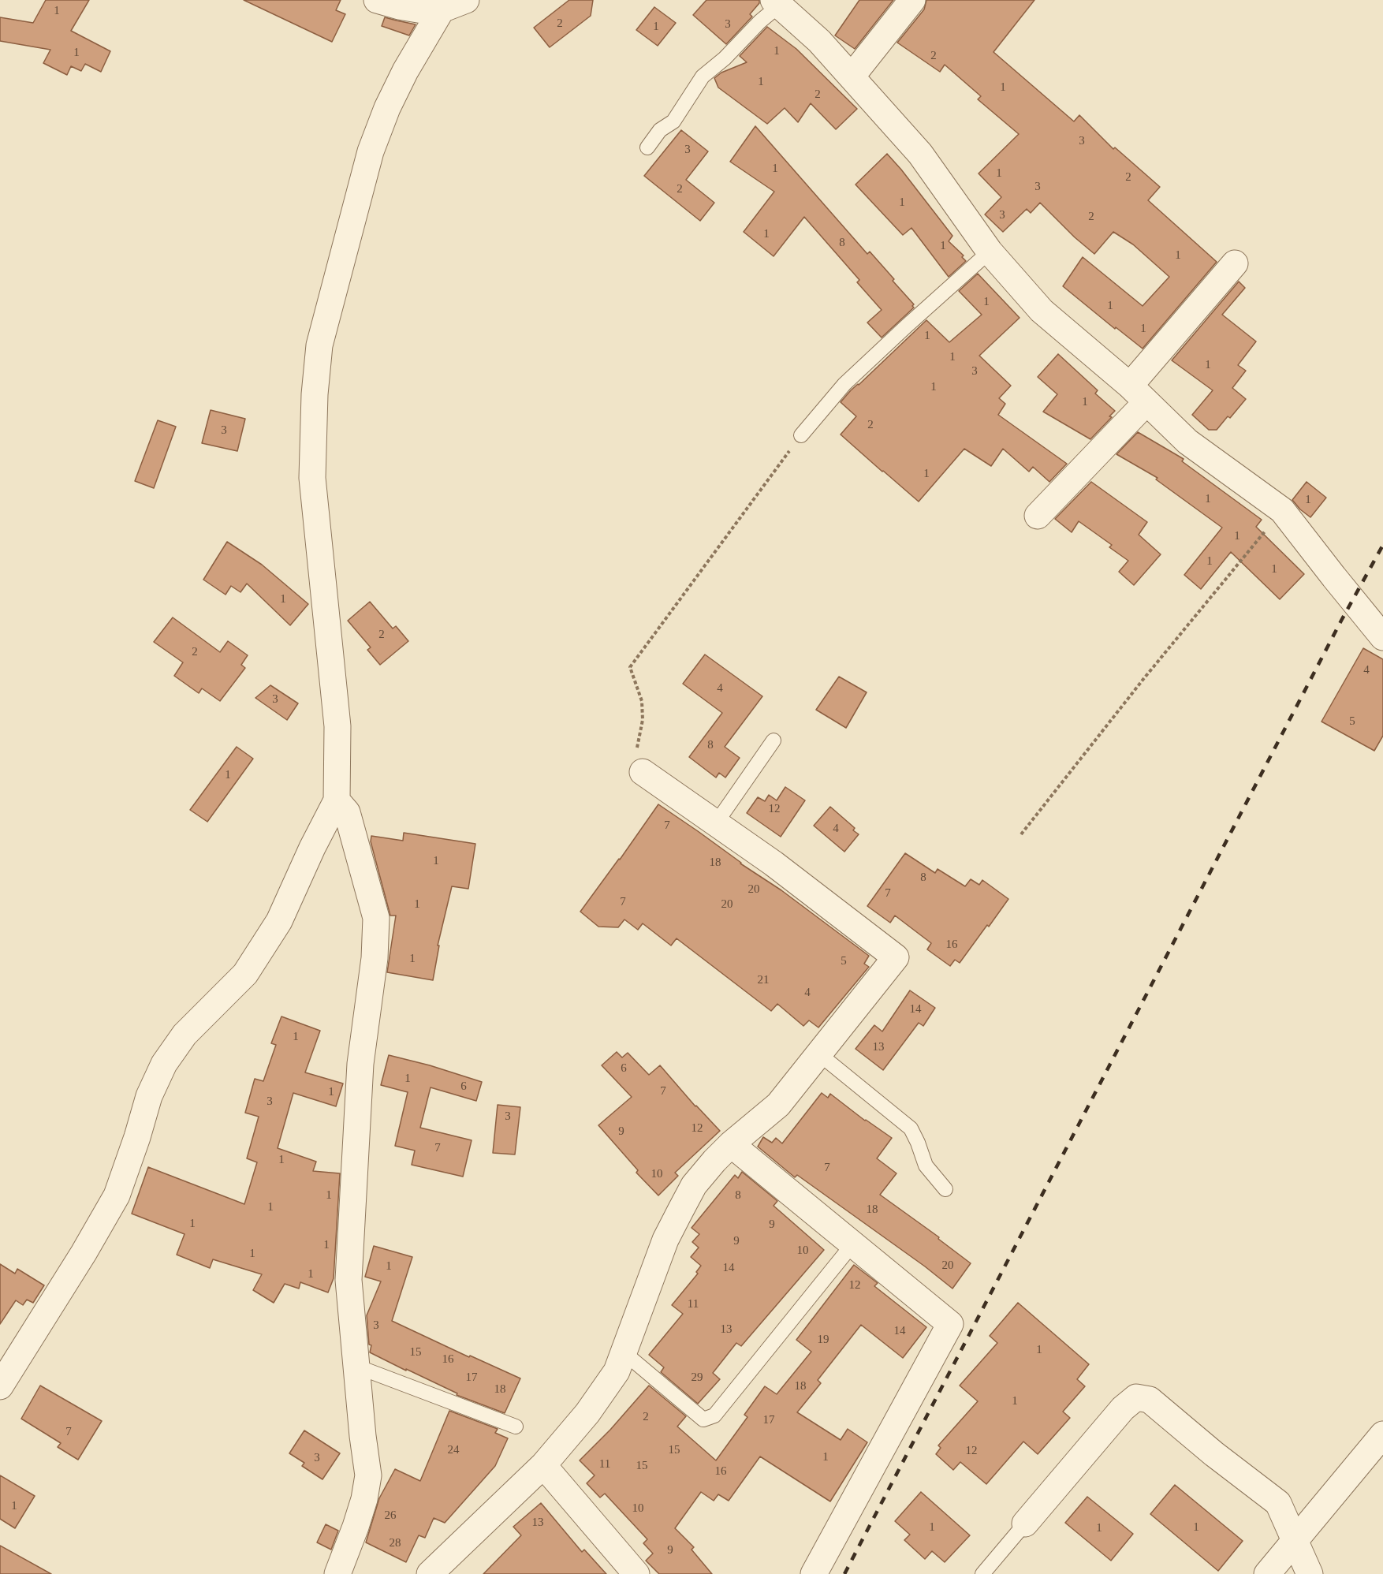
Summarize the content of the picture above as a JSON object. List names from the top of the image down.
{
  "house_numbers": [
    "1",
    "2",
    "3",
    "1",
    "1",
    "1",
    "2",
    "1",
    "1",
    "2",
    "3",
    "3",
    "1",
    "1",
    "2",
    "3",
    "2",
    "1",
    "3",
    "2",
    "1",
    "8",
    "1",
    "1",
    "1",
    "1",
    "1",
    "1",
    "1",
    "1",
    "3",
    "1",
    "1",
    "2",
    "3",
    "1",
    "1",
    "1",
    "1",
    "1",
    "1",
    "1",
    "2",
    "2",
    "4",
    "4",
    "3",
    "5",
    "8",
    "1",
    "12",
    "7",
    "4",
    "1",
    "18",
    "8",
    "20",
    "7",
    "7",
    "1",
    "20",
    "16",
    "1",
    "5",
    "21",
    "4",
    "14",
    "1",
    "13",
    "6",
    "1",
    "6",
    "7",
    "1",
    "3",
    "3",
    "12",
    "9",
    "7",
    "1",
    "7",
    "10",
    "1",
    "8",
    "1",
    "18",
    "1",
    "9",
    "9",
    "1",
    "10",
    "1",
    "20",
    "1",
    "14",
    "1",
    "12",
    "11",
    "3",
    "13",
    "14",
    "19",
    "1",
    "15",
    "16",
    "17",
    "29",
    "18",
    "18",
    "1",
    "2",
    "17",
    "7",
    "24",
    "15",
    "12",
    "1",
    "3",
    "11",
    "15",
    "16",
    "1",
    "10",
    "26",
    "13",
    "1",
    "1",
    "1",
    "28",
    "9"
  ]
}
